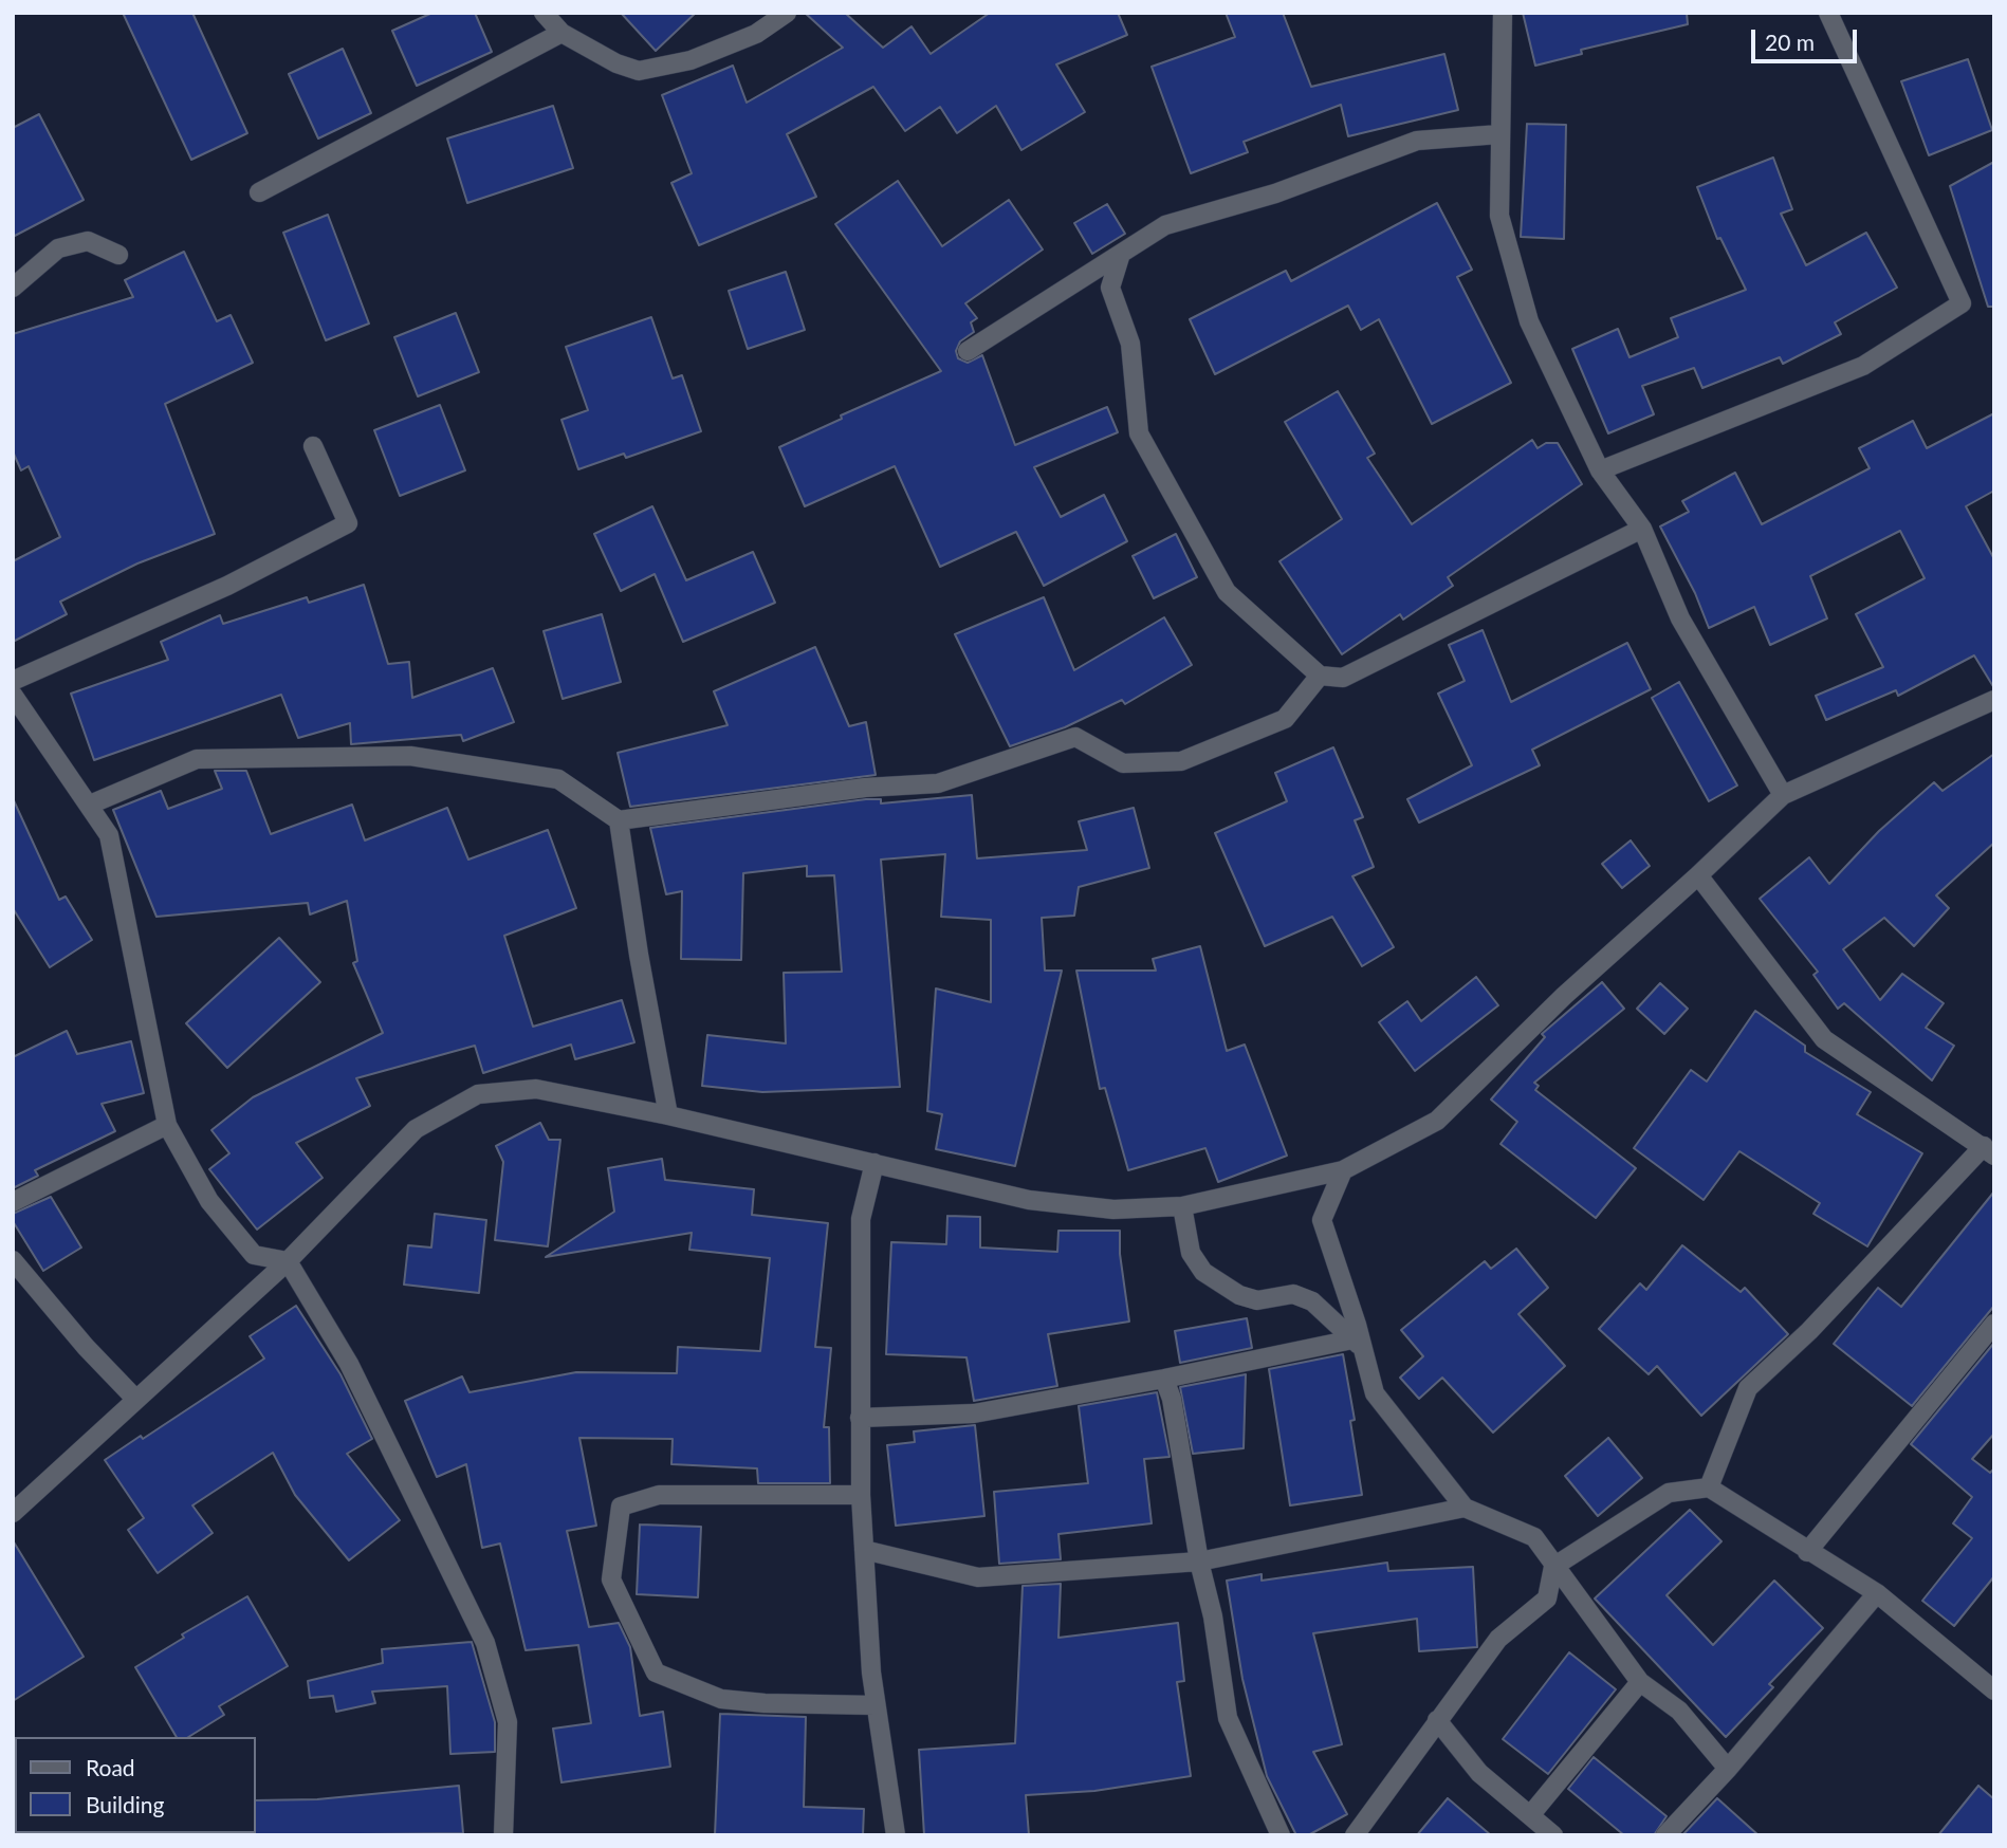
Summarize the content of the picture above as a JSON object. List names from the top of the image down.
{
  "legend": ["Road", "Building"],
  "scale_bar": "20 m"
}
